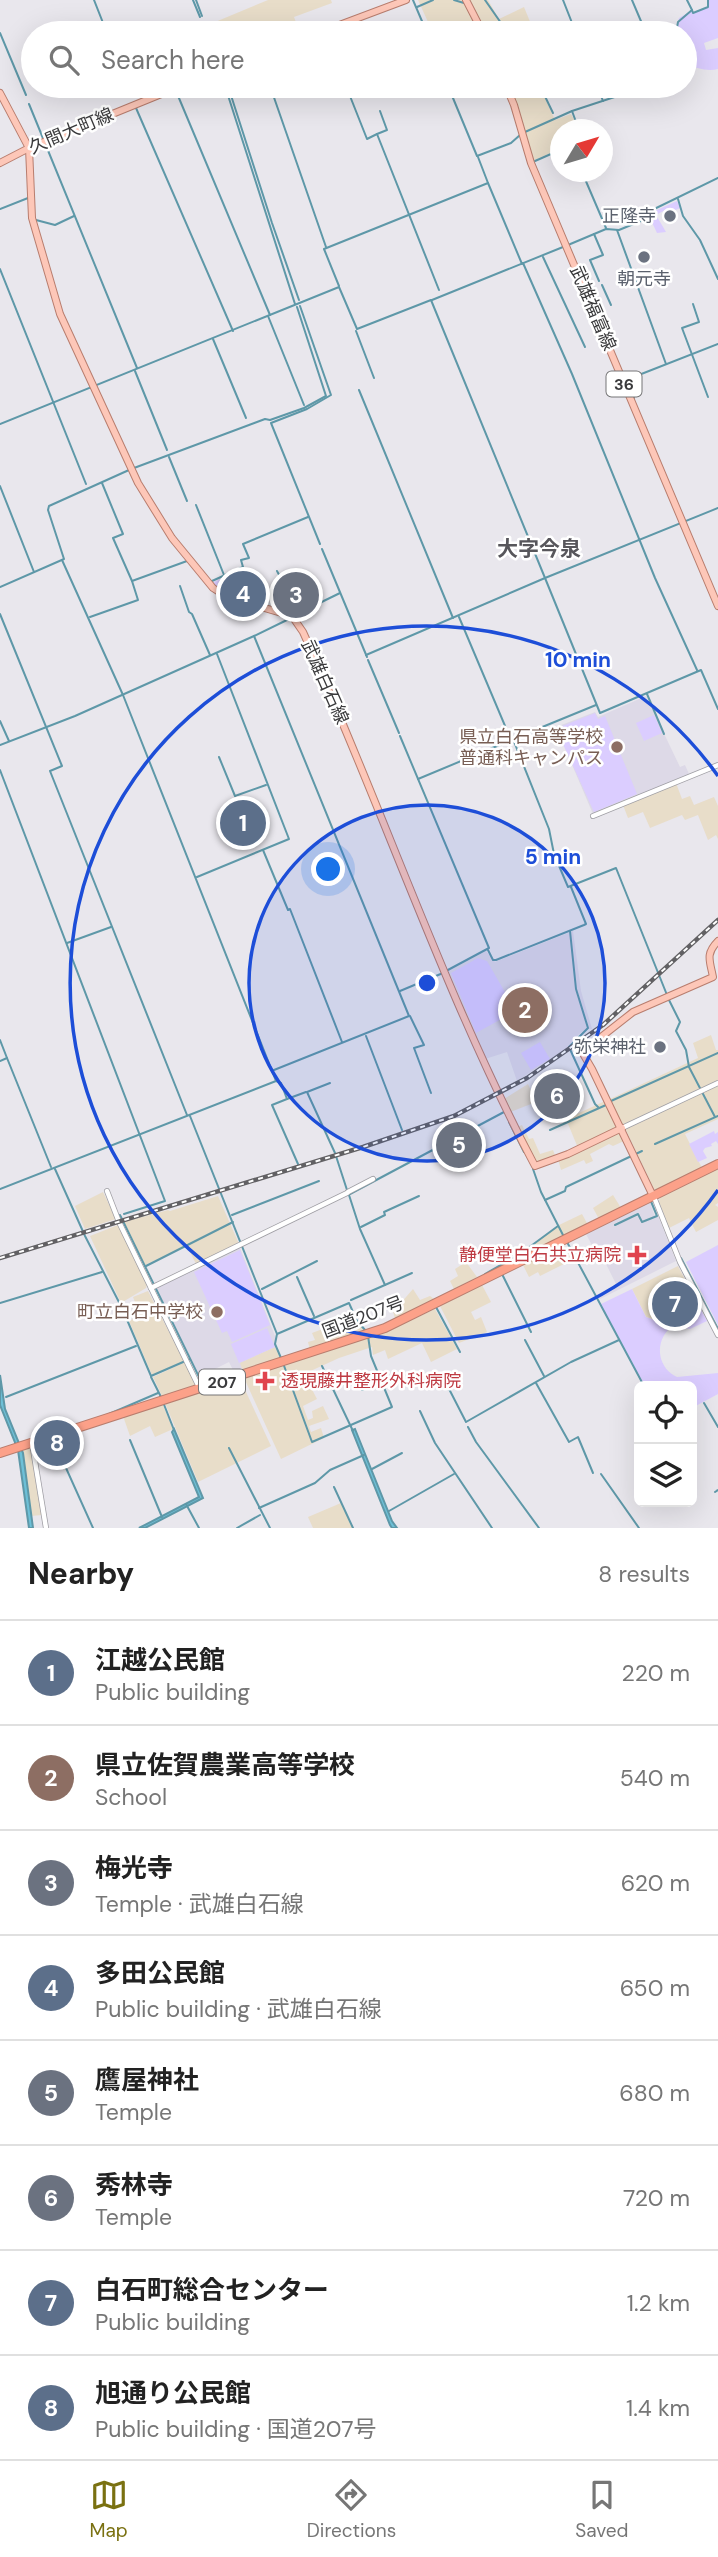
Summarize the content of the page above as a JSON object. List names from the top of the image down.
{
  "streets": {
    "highway": ["国道207号", "207"],
    "main road": [
      "久間大町線",
      "武雄福富線",
      "36",
      "武雄白石線"
    ]
  },
  "crossings": [
    ["久間大町線", "武雄白石線"]
  ],
  "districts": ["大字今泉"],
  "places": {
    "other": [
      "正隆寺",
      "朝元寺",
      "県立白石高等学校 普通科キャンパス",
      "弥栄神社",
      "町立白石中学校"
    ],
    "health": ["静便堂白石共立病院", "透現藤井整形外科病院"]
  },
  "north": "top right",
  "page": {
    "search": "Search here",
    "pins": [
      "4",
      "3",
      "1",
      "2",
      "6",
      "5",
      "7",
      "8"
    ],
    "heading": ["Nearby", "8 results"],
    "list": [
      {
        "mark": "1",
        "name": "江越公民館",
        "note": "Public building",
        "value": "220 m"
      },
      {
        "mark": "2",
        "name": "県立佐賀農業高等学校",
        "note": "School",
        "value": "540 m"
      },
      {
        "mark": "3",
        "name": "梅光寺",
        "note": "Temple · 武雄白石線",
        "value": "620 m"
      },
      {
        "mark": "4",
        "name": "多田公民館",
        "note": "Public building · 武雄白石線",
        "value": "650 m"
      },
      {
        "mark": "5",
        "name": "鷹屋神社",
        "note": "Temple",
        "value": "680 m"
      },
      {
        "mark": "6",
        "name": "秀林寺",
        "note": "Temple",
        "value": "720 m"
      },
      {
        "mark": "7",
        "name": "白石町総合センター",
        "note": "Public building",
        "value": "1.2 km"
      },
      {
        "mark": "8",
        "name": "旭通り公民館",
        "note": "Public building · 国道207号",
        "value": "1.4 km"
      }
    ],
    "nav": ["Map", "Directions", "Saved"]
  },
  "rings": ["10 min", "5 min"]
}
